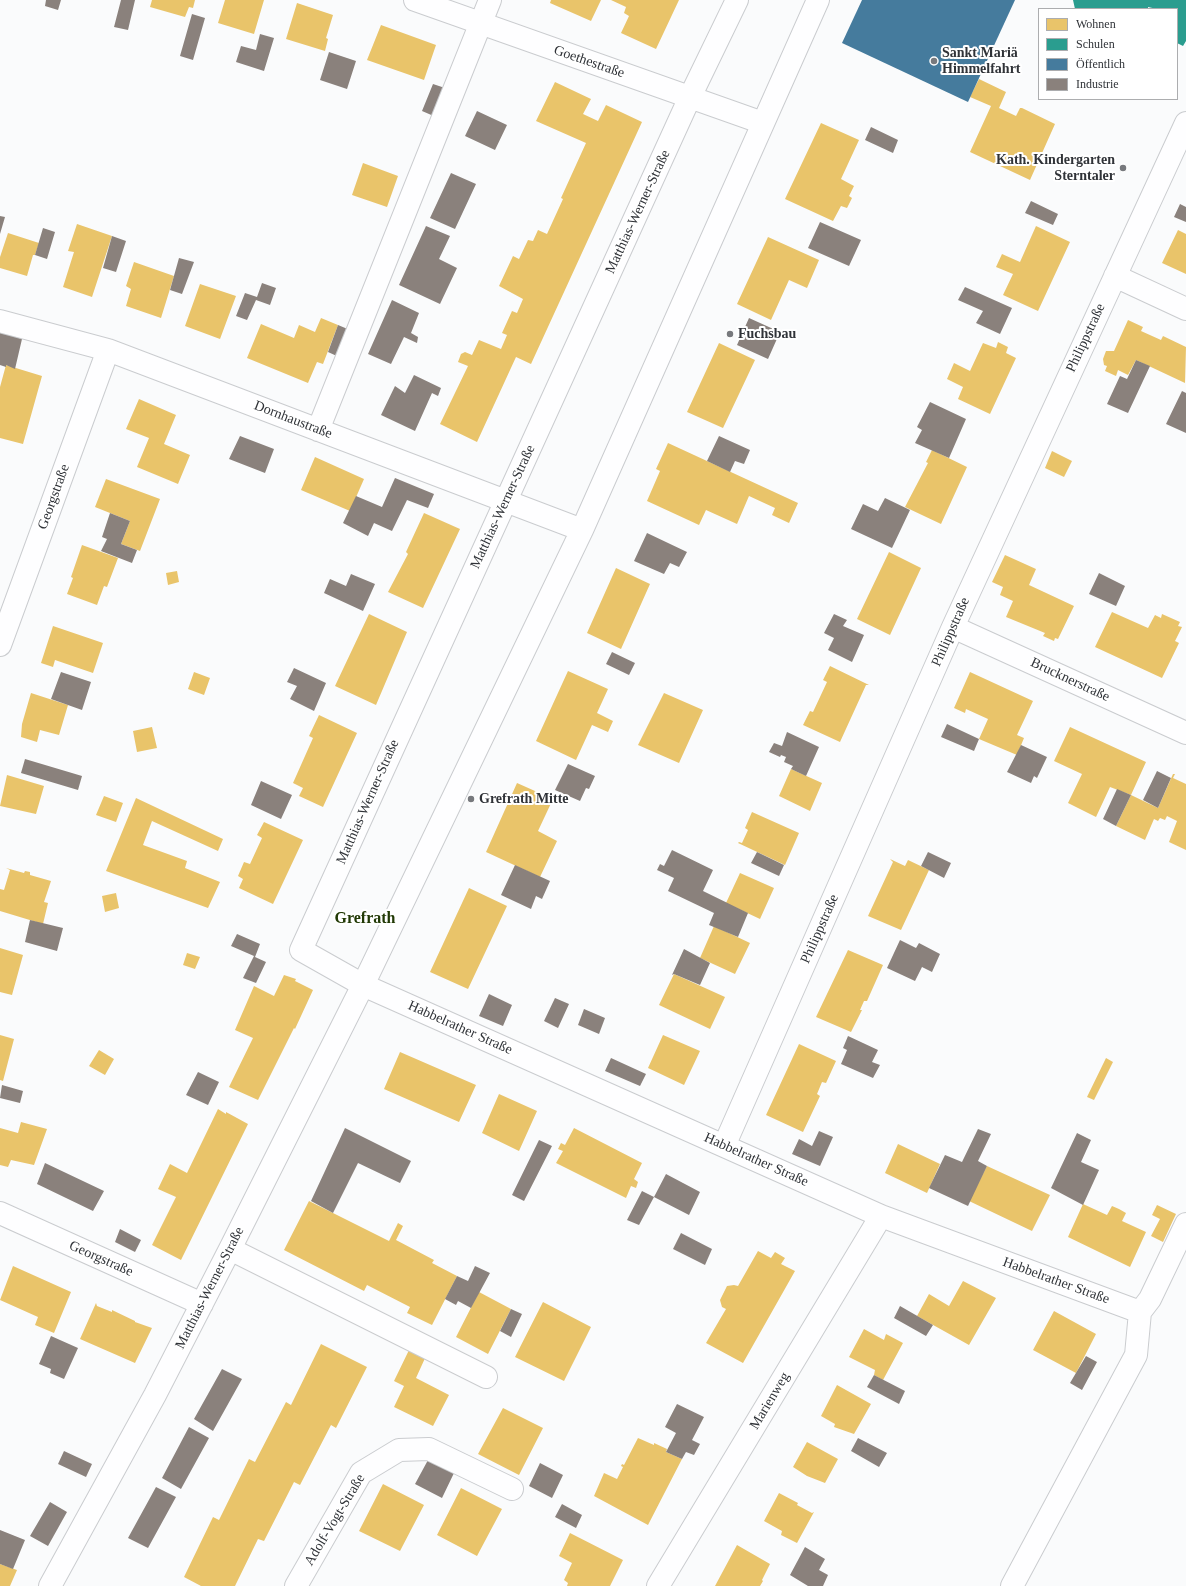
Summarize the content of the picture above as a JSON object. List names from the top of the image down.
{
  "streets": {
    "street": [
      "Goethestraße",
      "Matthias-Werner-Straße",
      "Philippstraße",
      "Dornhaustraße",
      "Georgstraße",
      "Brucknerstraße",
      "Habbelrather Straße",
      "Marienweg",
      "Adolf-Vogt-Straße"
    ]
  },
  "crossings": [
    ["Goethestraße", "Matthias-Werner-Straße"],
    ["Matthias-Werner-Straße", "Dornhaustraße"],
    ["Matthias-Werner-Straße", "Georgstraße"],
    ["Matthias-Werner-Straße", "Habbelrather Straße"],
    ["Philippstraße", "Brucknerstraße"],
    ["Philippstraße", "Habbelrather Straße"],
    ["Dornhaustraße", "Georgstraße"],
    ["Habbelrather Straße", "Marienweg"]
  ],
  "districts": ["Grefrath"],
  "places": [
    "Sankt Mariä Himmelfahrt",
    "Kath. Kindergarten Sterntaler",
    "Fuchsbau",
    "Grefrath Mitte"
  ],
  "legend": [
    "Wohnen",
    "Schulen",
    "Öffentlich",
    "Industrie"
  ]
}
